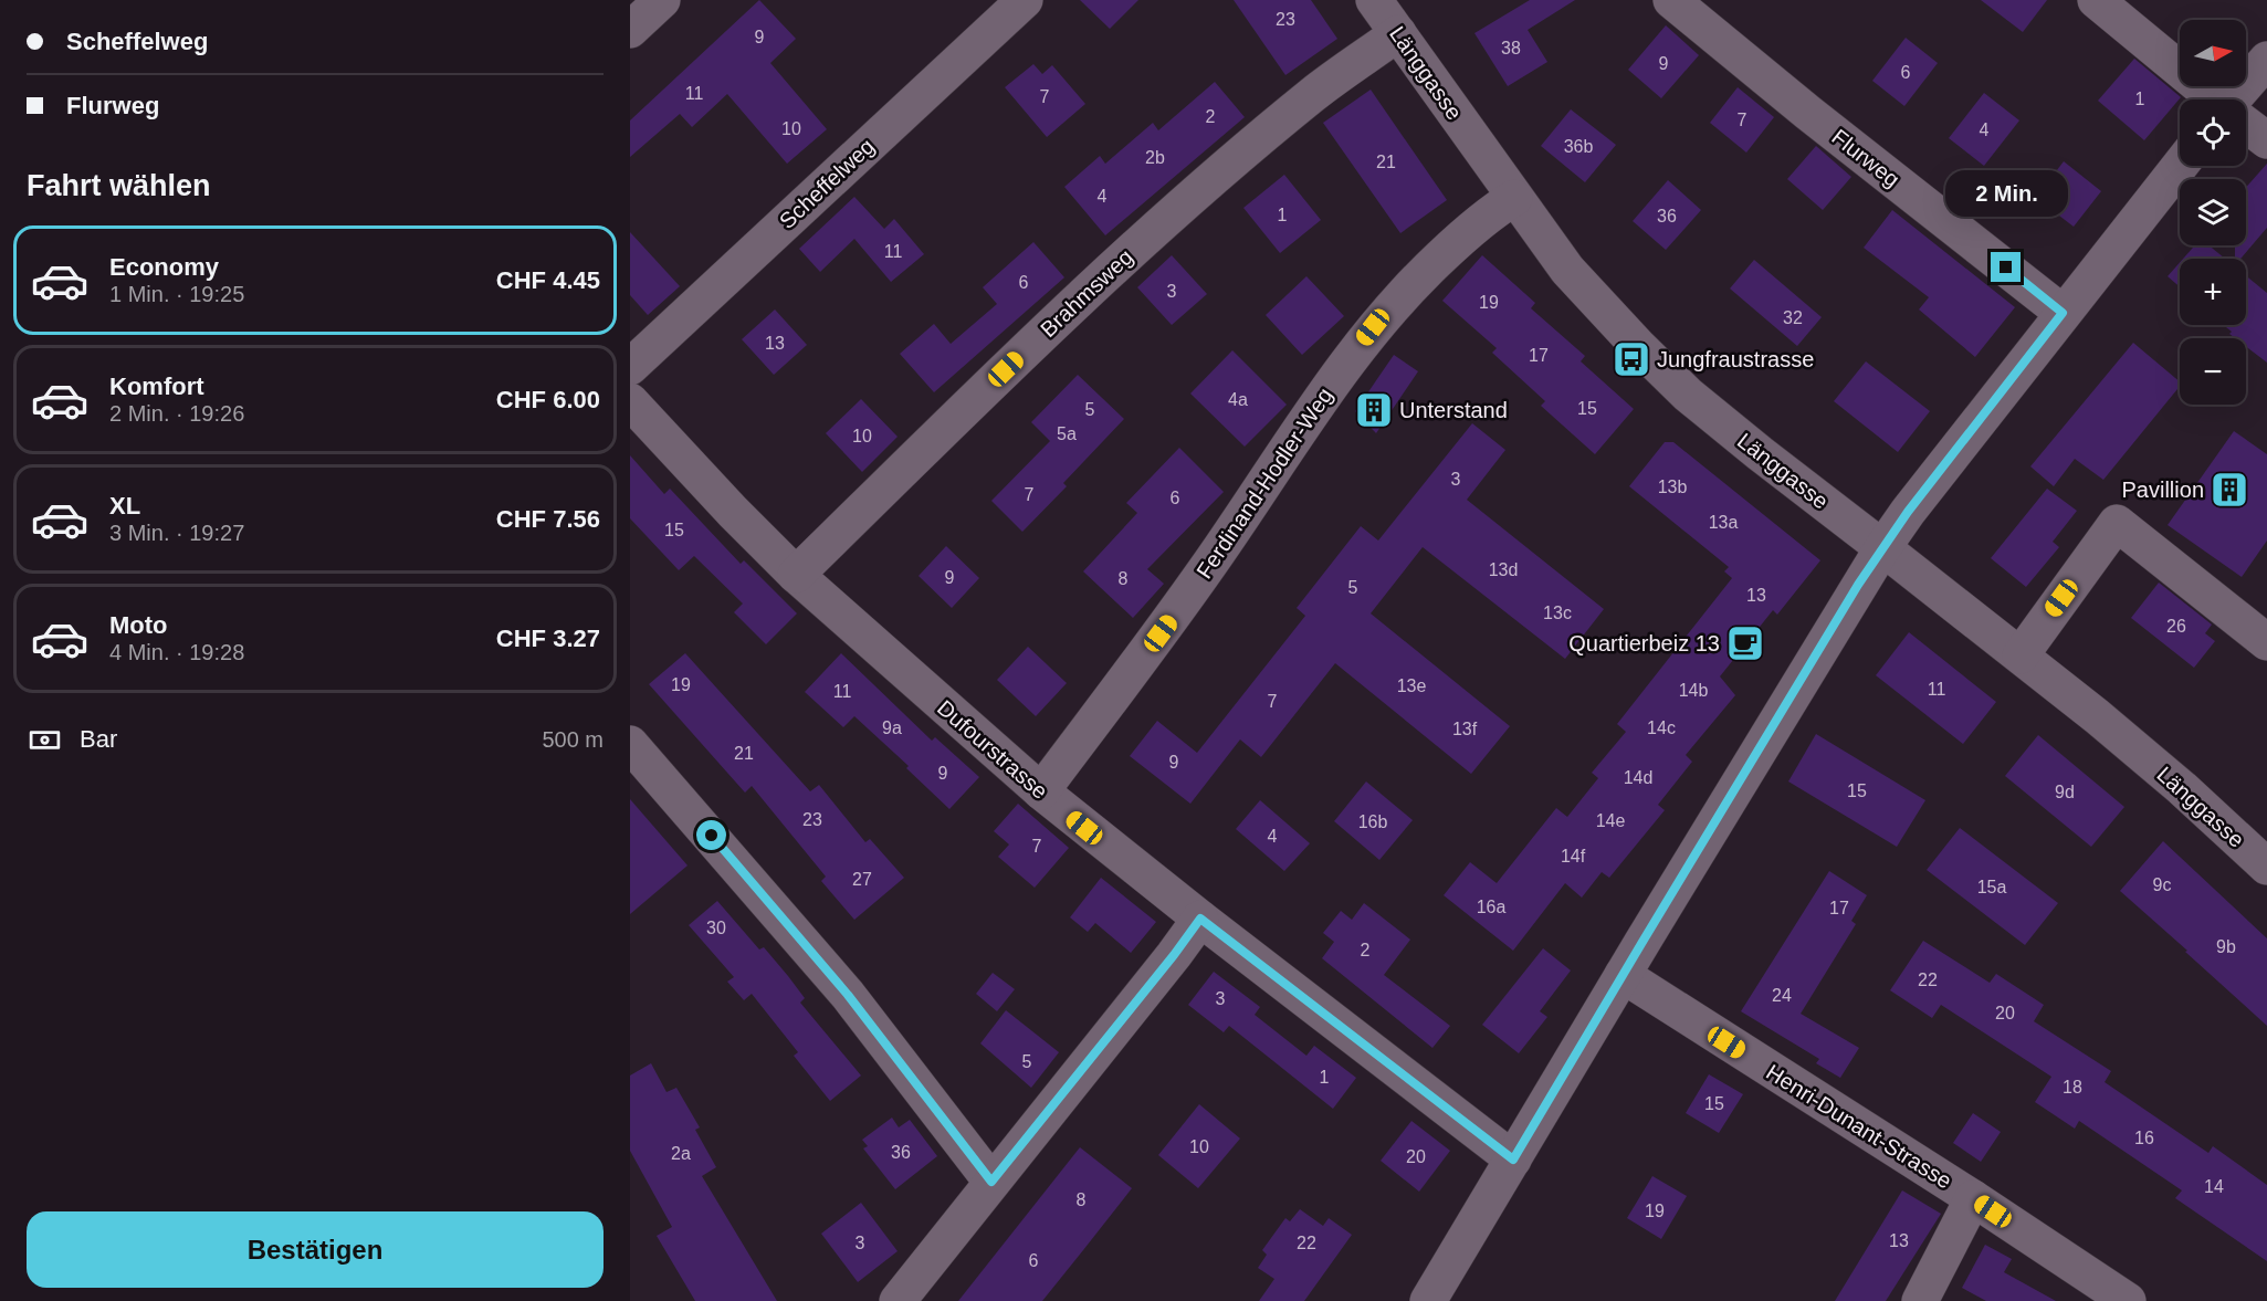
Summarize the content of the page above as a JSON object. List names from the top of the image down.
{
  "streets": {
    "street": [
      "Länggasse",
      "Flurweg",
      "Scheffelweg",
      "Brahmsweg",
      "Ferdinand-Hodler-Weg",
      "Dufourstrasse",
      "Henri-Dunant-Strasse"
    ]
  },
  "crossings": [
    ["Länggasse", "Brahmsweg"],
    ["Länggasse", "Ferdinand-Hodler-Weg"],
    ["Brahmsweg", "Dufourstrasse"],
    ["Ferdinand-Hodler-Weg", "Dufourstrasse"]
  ],
  "places": {
    "bus stop": ["Jungfraustrasse"],
    "building": ["Unterstand", "Pavillion"],
    "cafe": ["Quartierbeiz 13"]
  },
  "house_numbers": [
    "23",
    "9",
    "38",
    "9",
    "6",
    "11",
    "7",
    "1",
    "2",
    "7",
    "10",
    "4",
    "36b",
    "2b",
    "21",
    "4",
    "1",
    "36",
    "11",
    "6",
    "3",
    "19",
    "32",
    "13",
    "17",
    "4a",
    "15",
    "5",
    "5a",
    "10",
    "3",
    "13b",
    "7",
    "6",
    "13a",
    "15",
    "13d",
    "9",
    "8",
    "5",
    "13",
    "13c",
    "26",
    "19",
    "13e",
    "11",
    "14b",
    "11",
    "7",
    "9a",
    "14c",
    "13f",
    "21",
    "9",
    "9",
    "14d",
    "15",
    "9d",
    "23",
    "14e",
    "16b",
    "4",
    "7",
    "14f",
    "27",
    "9c",
    "15a",
    "16a",
    "17",
    "30",
    "9b",
    "2",
    "22",
    "24",
    "3",
    "20",
    "5",
    "1",
    "18",
    "15",
    "16",
    "10",
    "36",
    "2a",
    "20",
    "14",
    "8",
    "19",
    "13",
    "3",
    "22",
    "6"
  ],
  "north": "right",
  "page": {
    "banner": ["Scheffelweg", "Flurweg"],
    "map_buttons": ["+", "−"],
    "heading": "Fahrt wählen",
    "bubble": "2 Min.",
    "list": [
      {
        "name": "Economy",
        "note": "1 Min. · 19:25",
        "value": "CHF 4.45"
      },
      {
        "name": "Komfort",
        "note": "2 Min. · 19:26",
        "value": "CHF 6.00"
      },
      {
        "name": "XL",
        "note": "3 Min. · 19:27",
        "value": "CHF 7.56"
      },
      {
        "name": "Moto",
        "note": "4 Min. · 19:28",
        "value": "CHF 3.27"
      }
    ],
    "pay": ["Bar", "500 m"],
    "buttons": "Bestätigen"
  }
}
